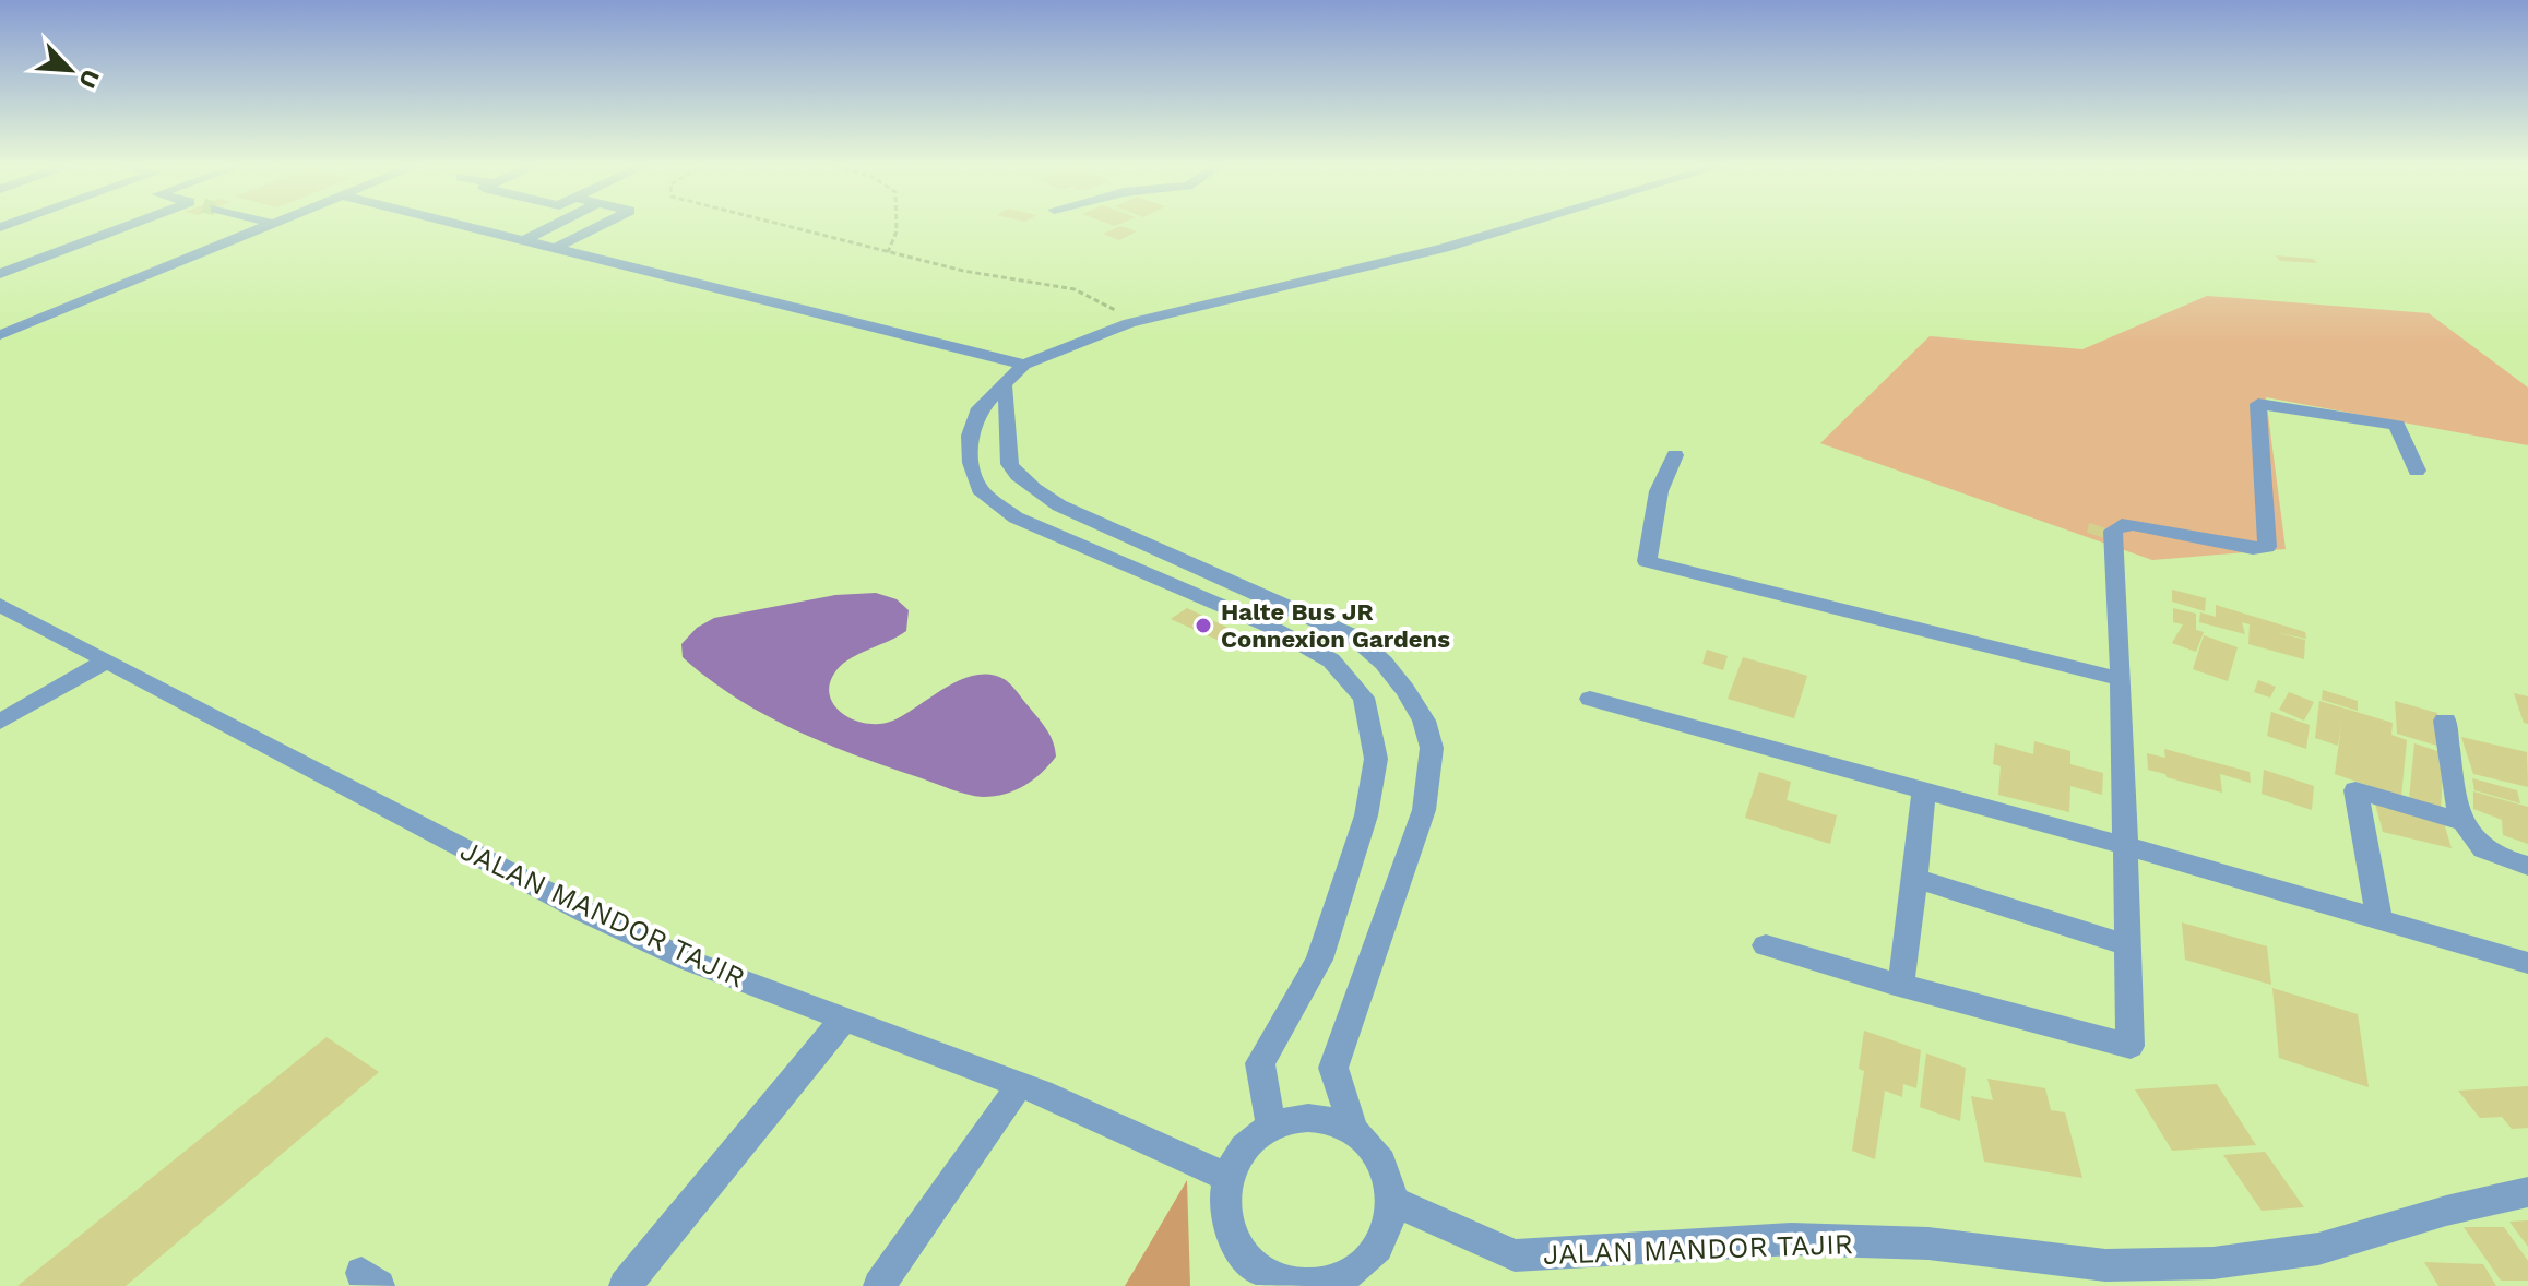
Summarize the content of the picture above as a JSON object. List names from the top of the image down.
{
  "streets": {
    "street": ["JALAN MANDOR TAJIR"]
  },
  "places": ["Halte Bus JR Connexion Gardens"],
  "north": "bottom right"
}
